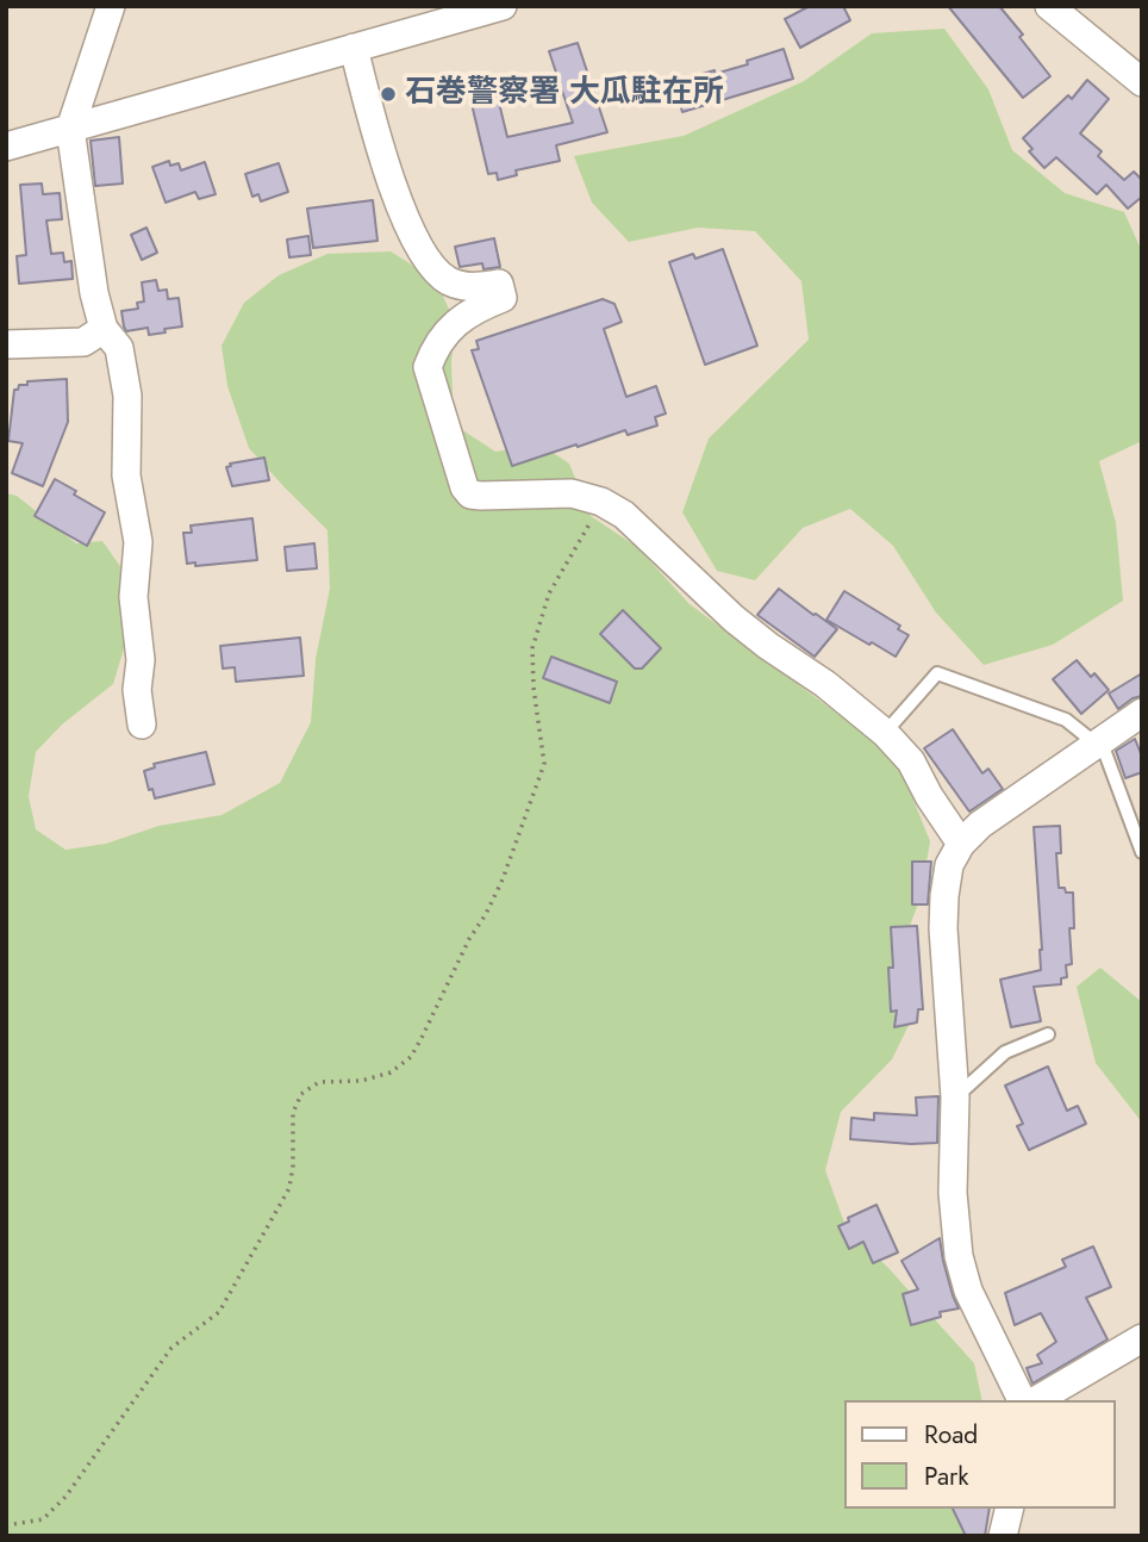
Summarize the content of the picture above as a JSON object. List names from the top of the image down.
{
  "places": ["石巻警察署 大瓜駐在所"],
  "legend": ["Road", "Park"]
}
